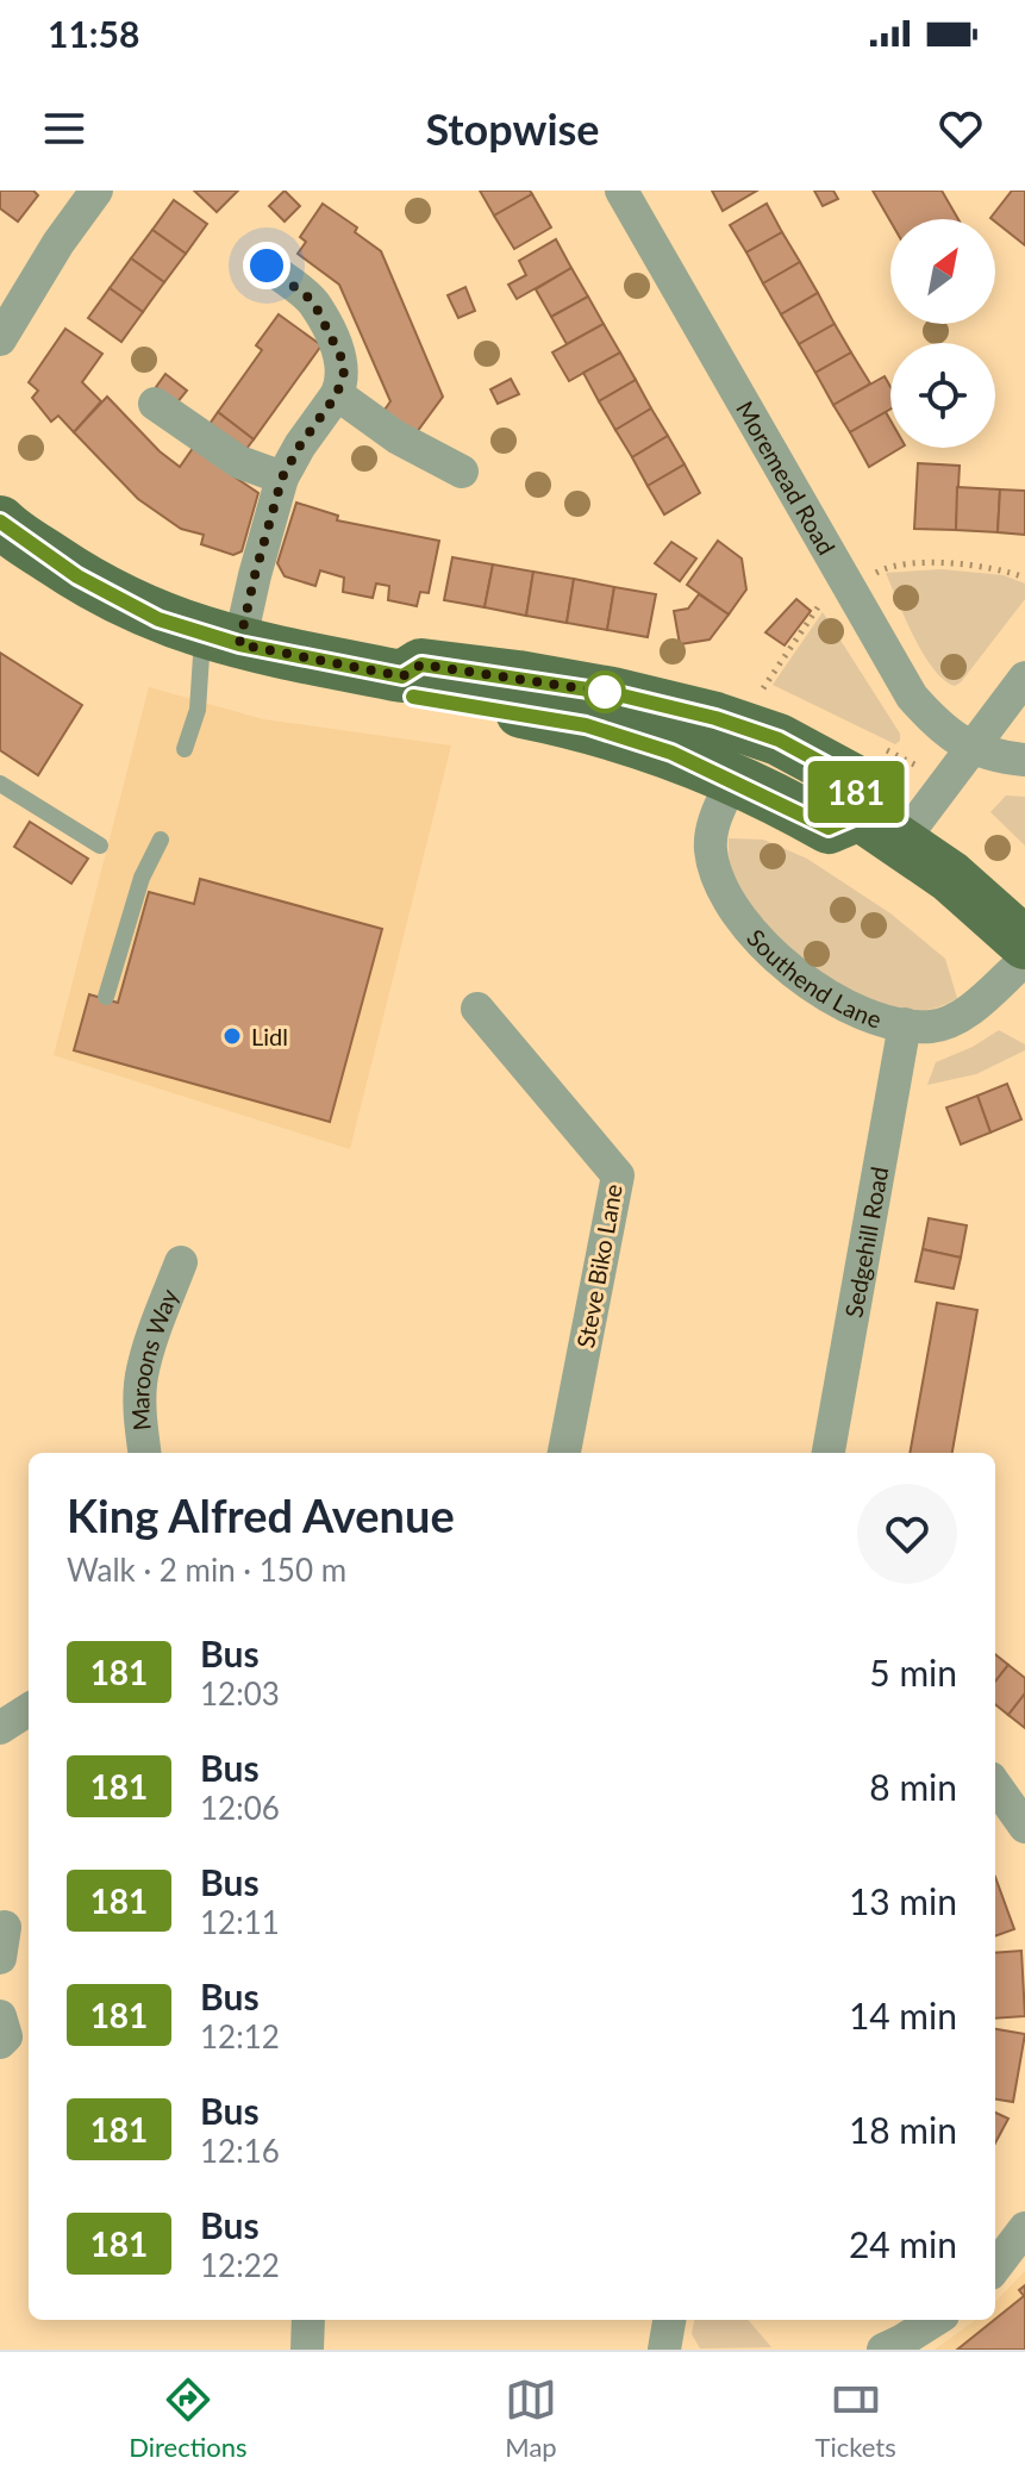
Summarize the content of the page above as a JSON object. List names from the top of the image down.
{
  "streets": {
    "street": [
      "Moremead Road",
      "Southend Lane",
      "Sedgehill Road",
      "Steve Biko Lane",
      "Maroons Way"
    ]
  },
  "crossings": [
    ["Southend Lane", "Sedgehill Road"]
  ],
  "places": ["Lidl"],
  "lines": ["bus line 181"],
  "north": "top right",
  "page": {
    "status": "11:58",
    "header": "Stopwise",
    "on_map": "181",
    "heading": ["King Alfred Avenue", "Walk · 2 min · 150 m"],
    "list": [
      {
        "mark": "181",
        "name": "Bus",
        "note": "12:03",
        "value": "5 min"
      },
      {
        "mark": "181",
        "name": "Bus",
        "note": "12:06",
        "value": "8 min"
      },
      {
        "mark": "181",
        "name": "Bus",
        "note": "12:11",
        "value": "13 min"
      },
      {
        "mark": "181",
        "name": "Bus",
        "note": "12:12",
        "value": "14 min"
      },
      {
        "mark": "181",
        "name": "Bus",
        "note": "12:16",
        "value": "18 min"
      },
      {
        "mark": "181",
        "name": "Bus",
        "note": "12:22",
        "value": "24 min"
      }
    ],
    "tabs": ["Directions", "Map", "Tickets"]
  }
}
